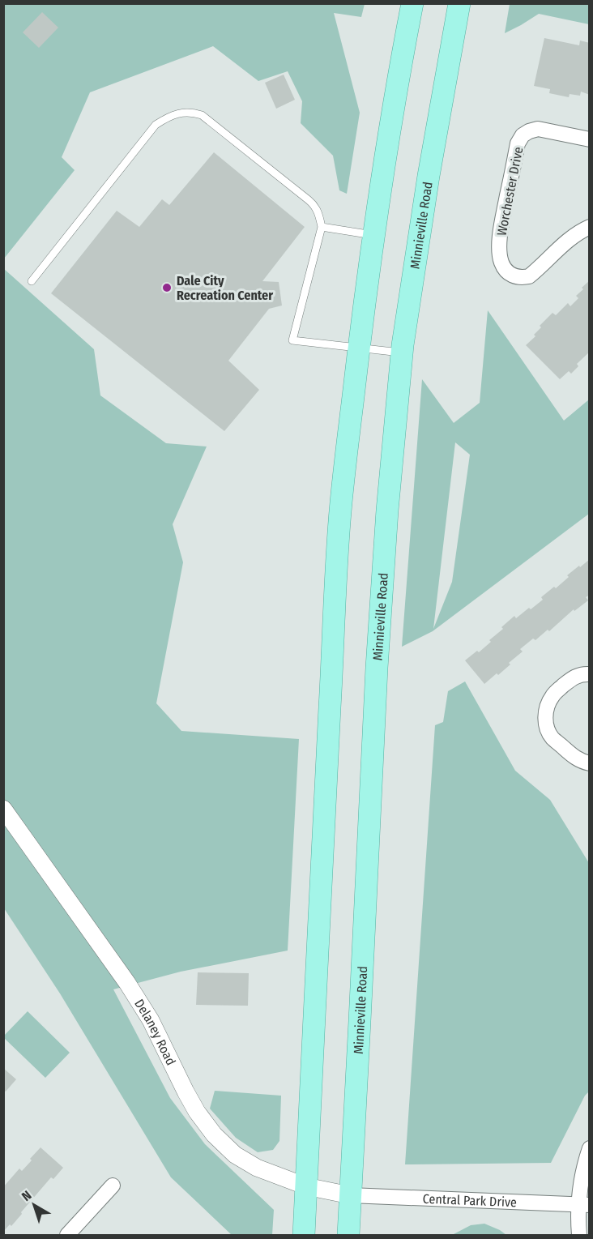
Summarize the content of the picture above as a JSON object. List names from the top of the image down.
{
  "streets": {
    "main road": ["Minnieville Road"],
    "street": ["Worchester Drive", "Delaney Road", "Central Park Drive"]
  },
  "crossings": [
    ["Minnieville Road", "Delaney Road"],
    ["Minnieville Road", "Central Park Drive"],
    ["Delaney Road", "Central Park Drive"]
  ],
  "places": ["Dale City Recreation Center"],
  "north": "top left"
}
